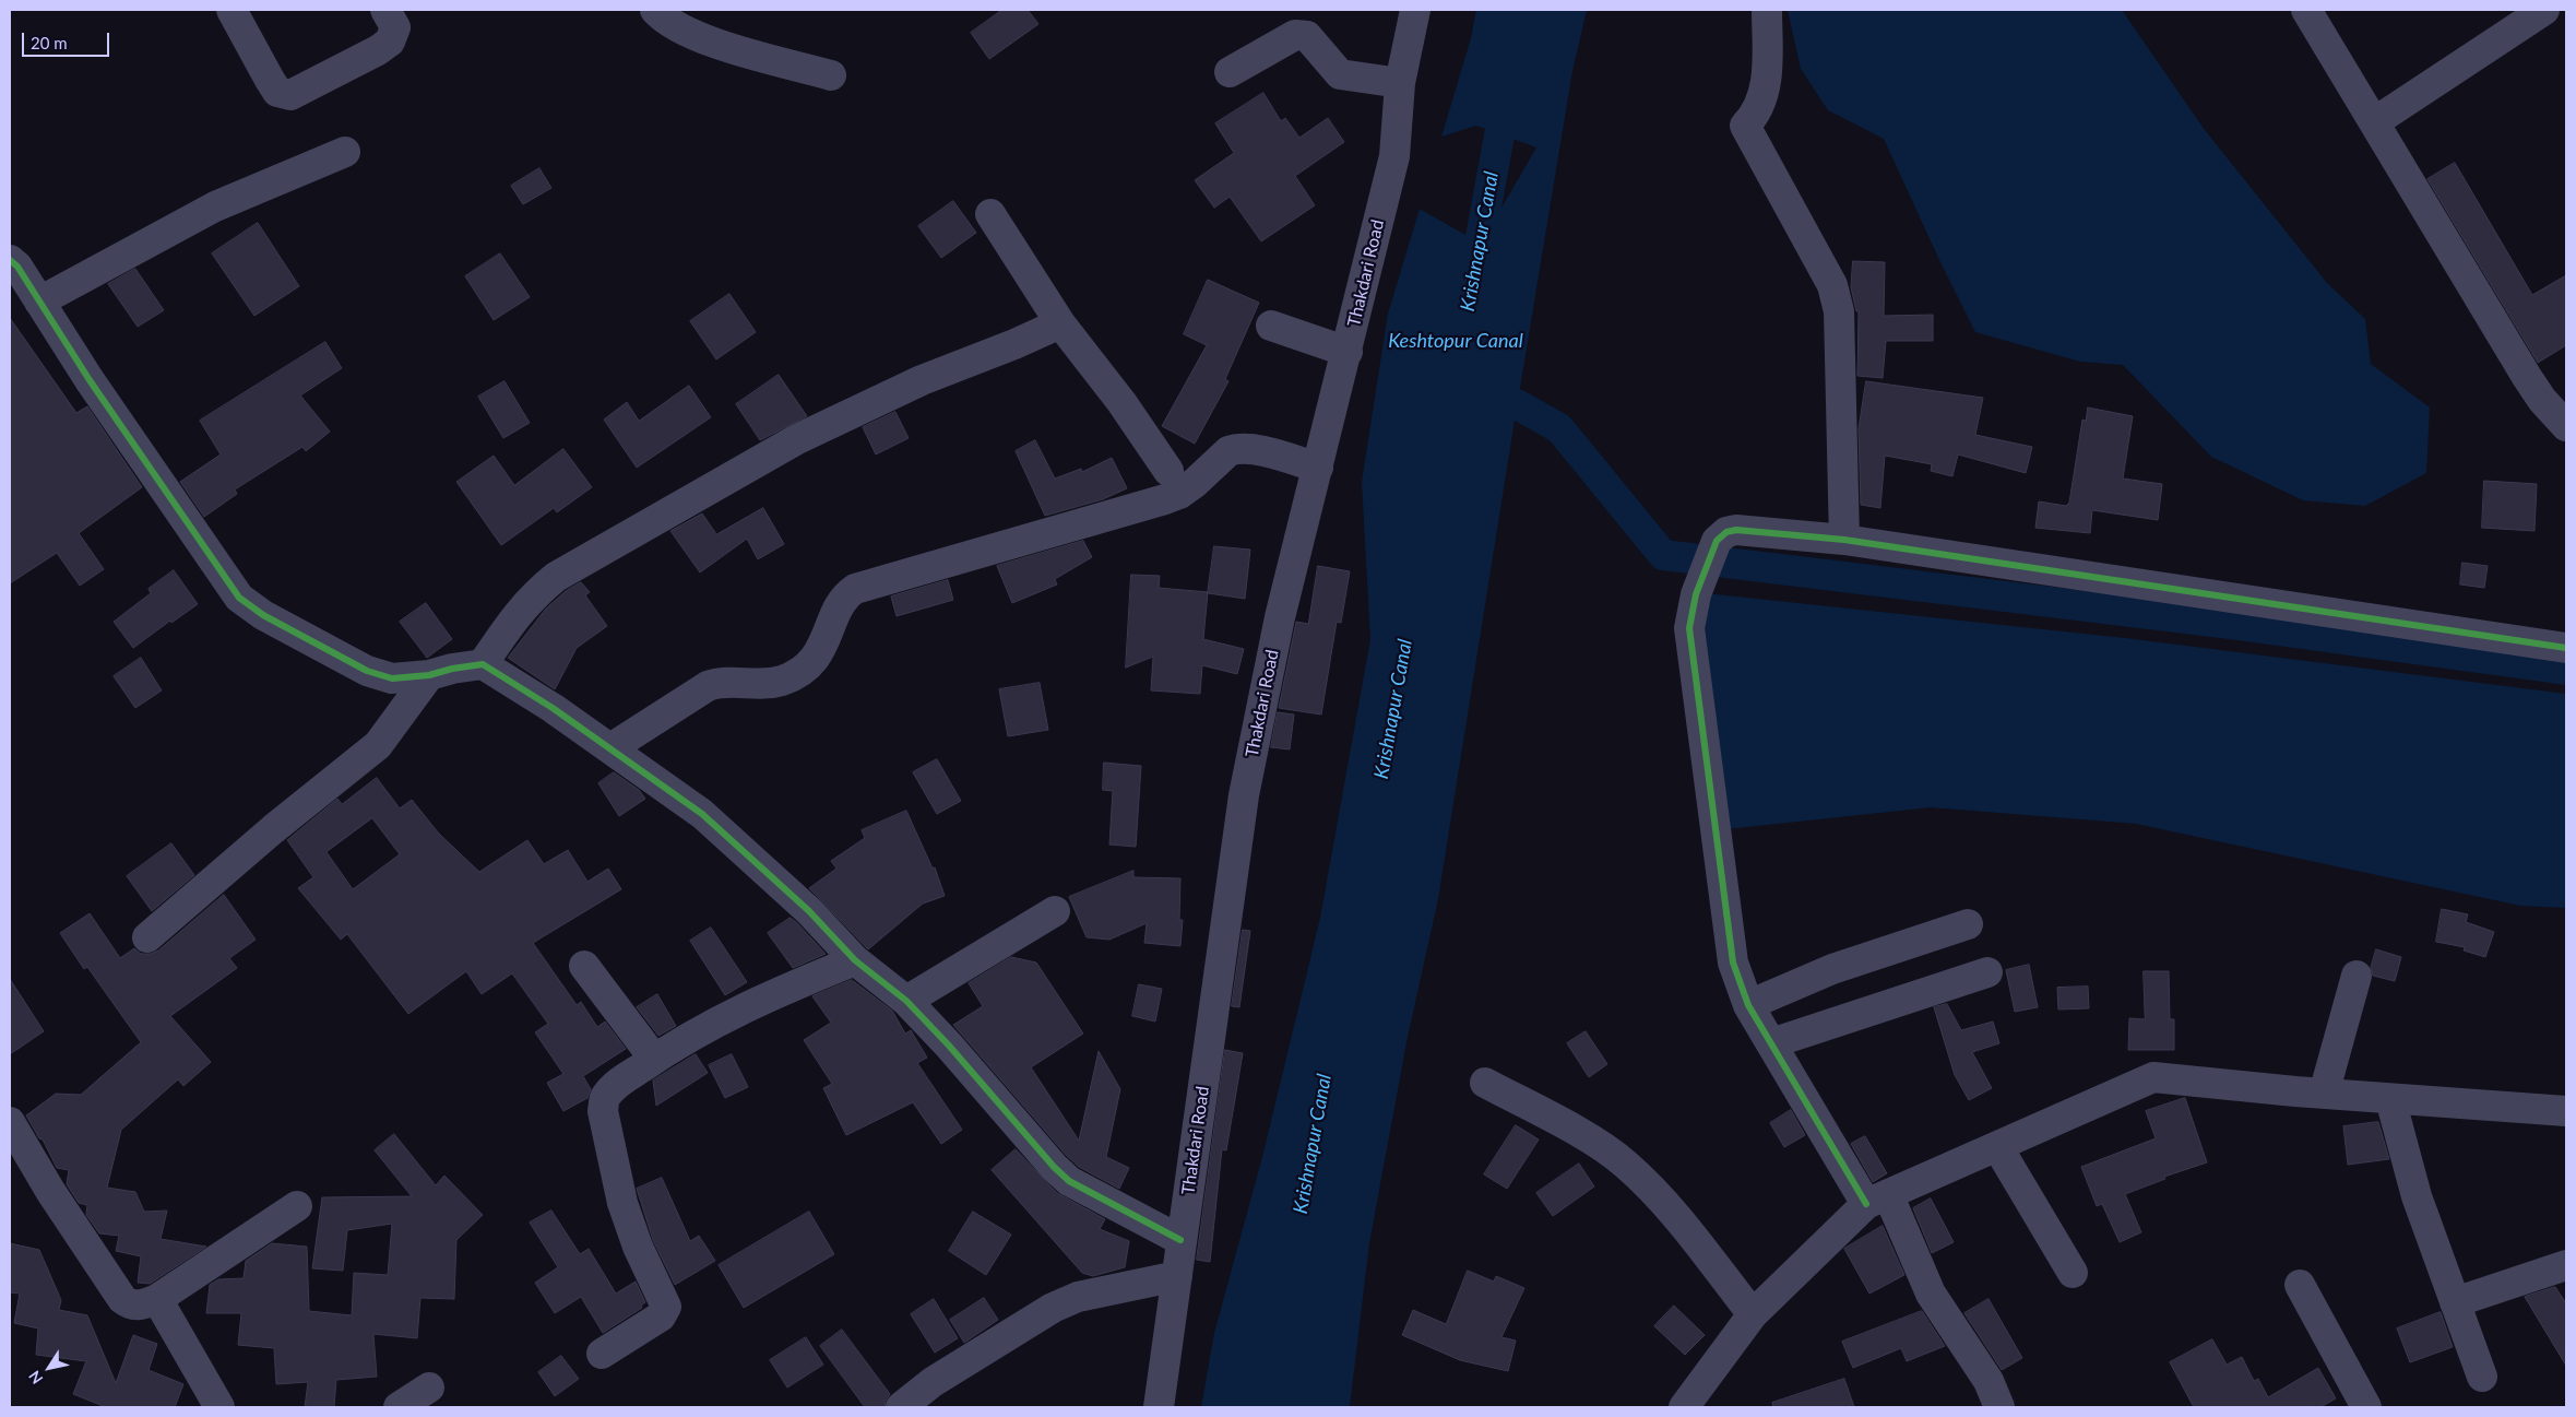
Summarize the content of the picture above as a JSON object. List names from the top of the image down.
{
  "streets": {
    "street": ["Thakdari Road"]
  },
  "water": ["Krishnapur Canal", "Keshtopur Canal"],
  "scale_bar": "20 m",
  "north": "bottom left"
}
